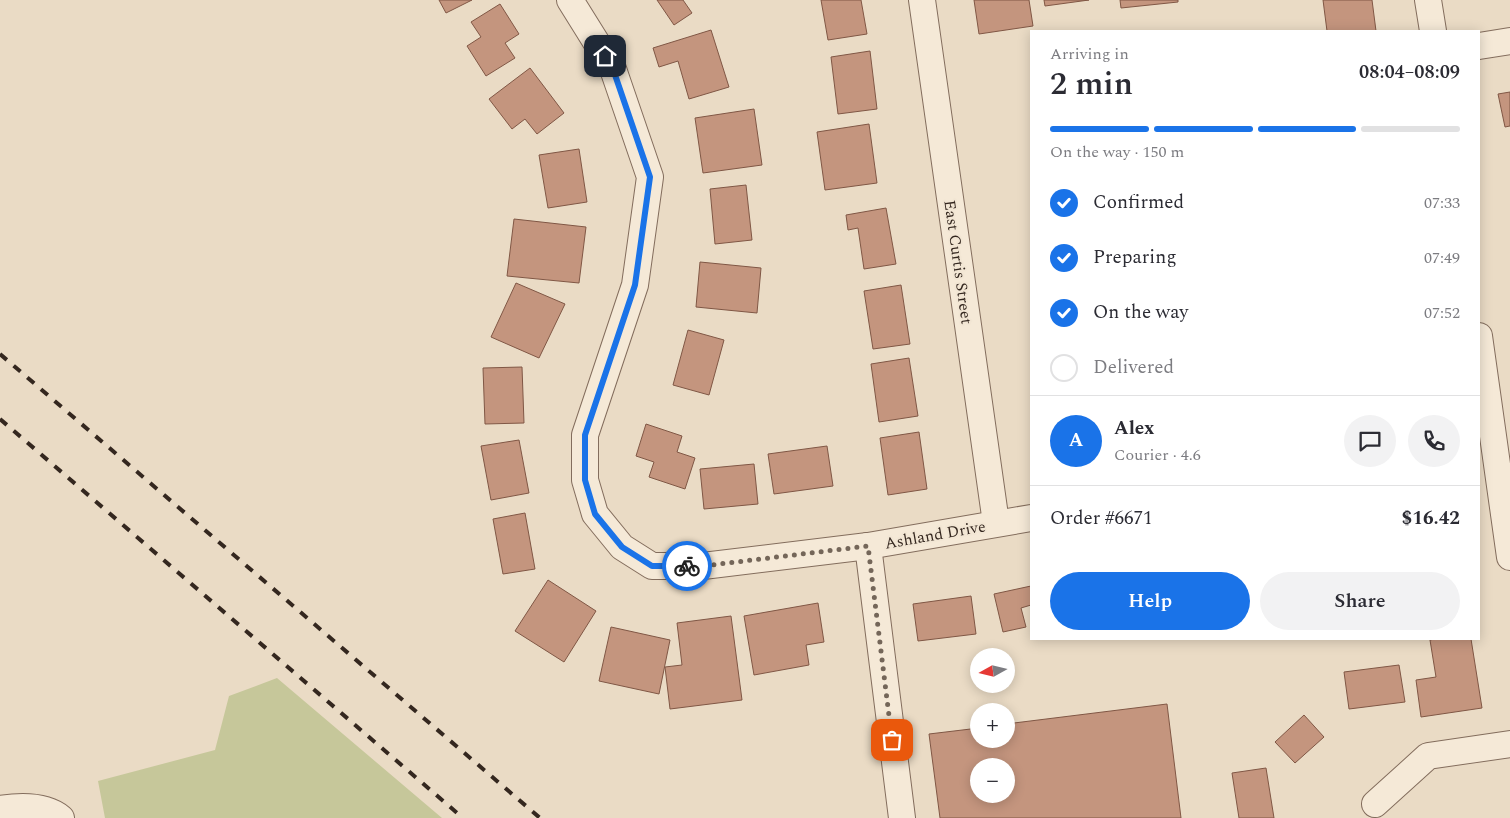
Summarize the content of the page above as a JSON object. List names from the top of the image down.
{
  "streets": {
    "street": ["East Curtis Street", "Ashland Drive"]
  },
  "crossings": [
    ["East Curtis Street", "Ashland Drive"]
  ],
  "north": "left",
  "page": {
    "heading": ["2 min", "Arriving in", "08:04–08:09"],
    "panel": [
      "Alex",
      "Courier · 4.6",
      "Order #6671",
      "$16.42"
    ],
    "bar": "On the way · 150 m",
    "list": [
      ["Confirmed", "07:33"],
      ["Preparing", "07:49"],
      ["On the way", "07:52"],
      "Delivered"
    ],
    "round": "A",
    "buttons": ["Help", "Share"],
    "map_buttons": ["+", "−"]
  }
}
